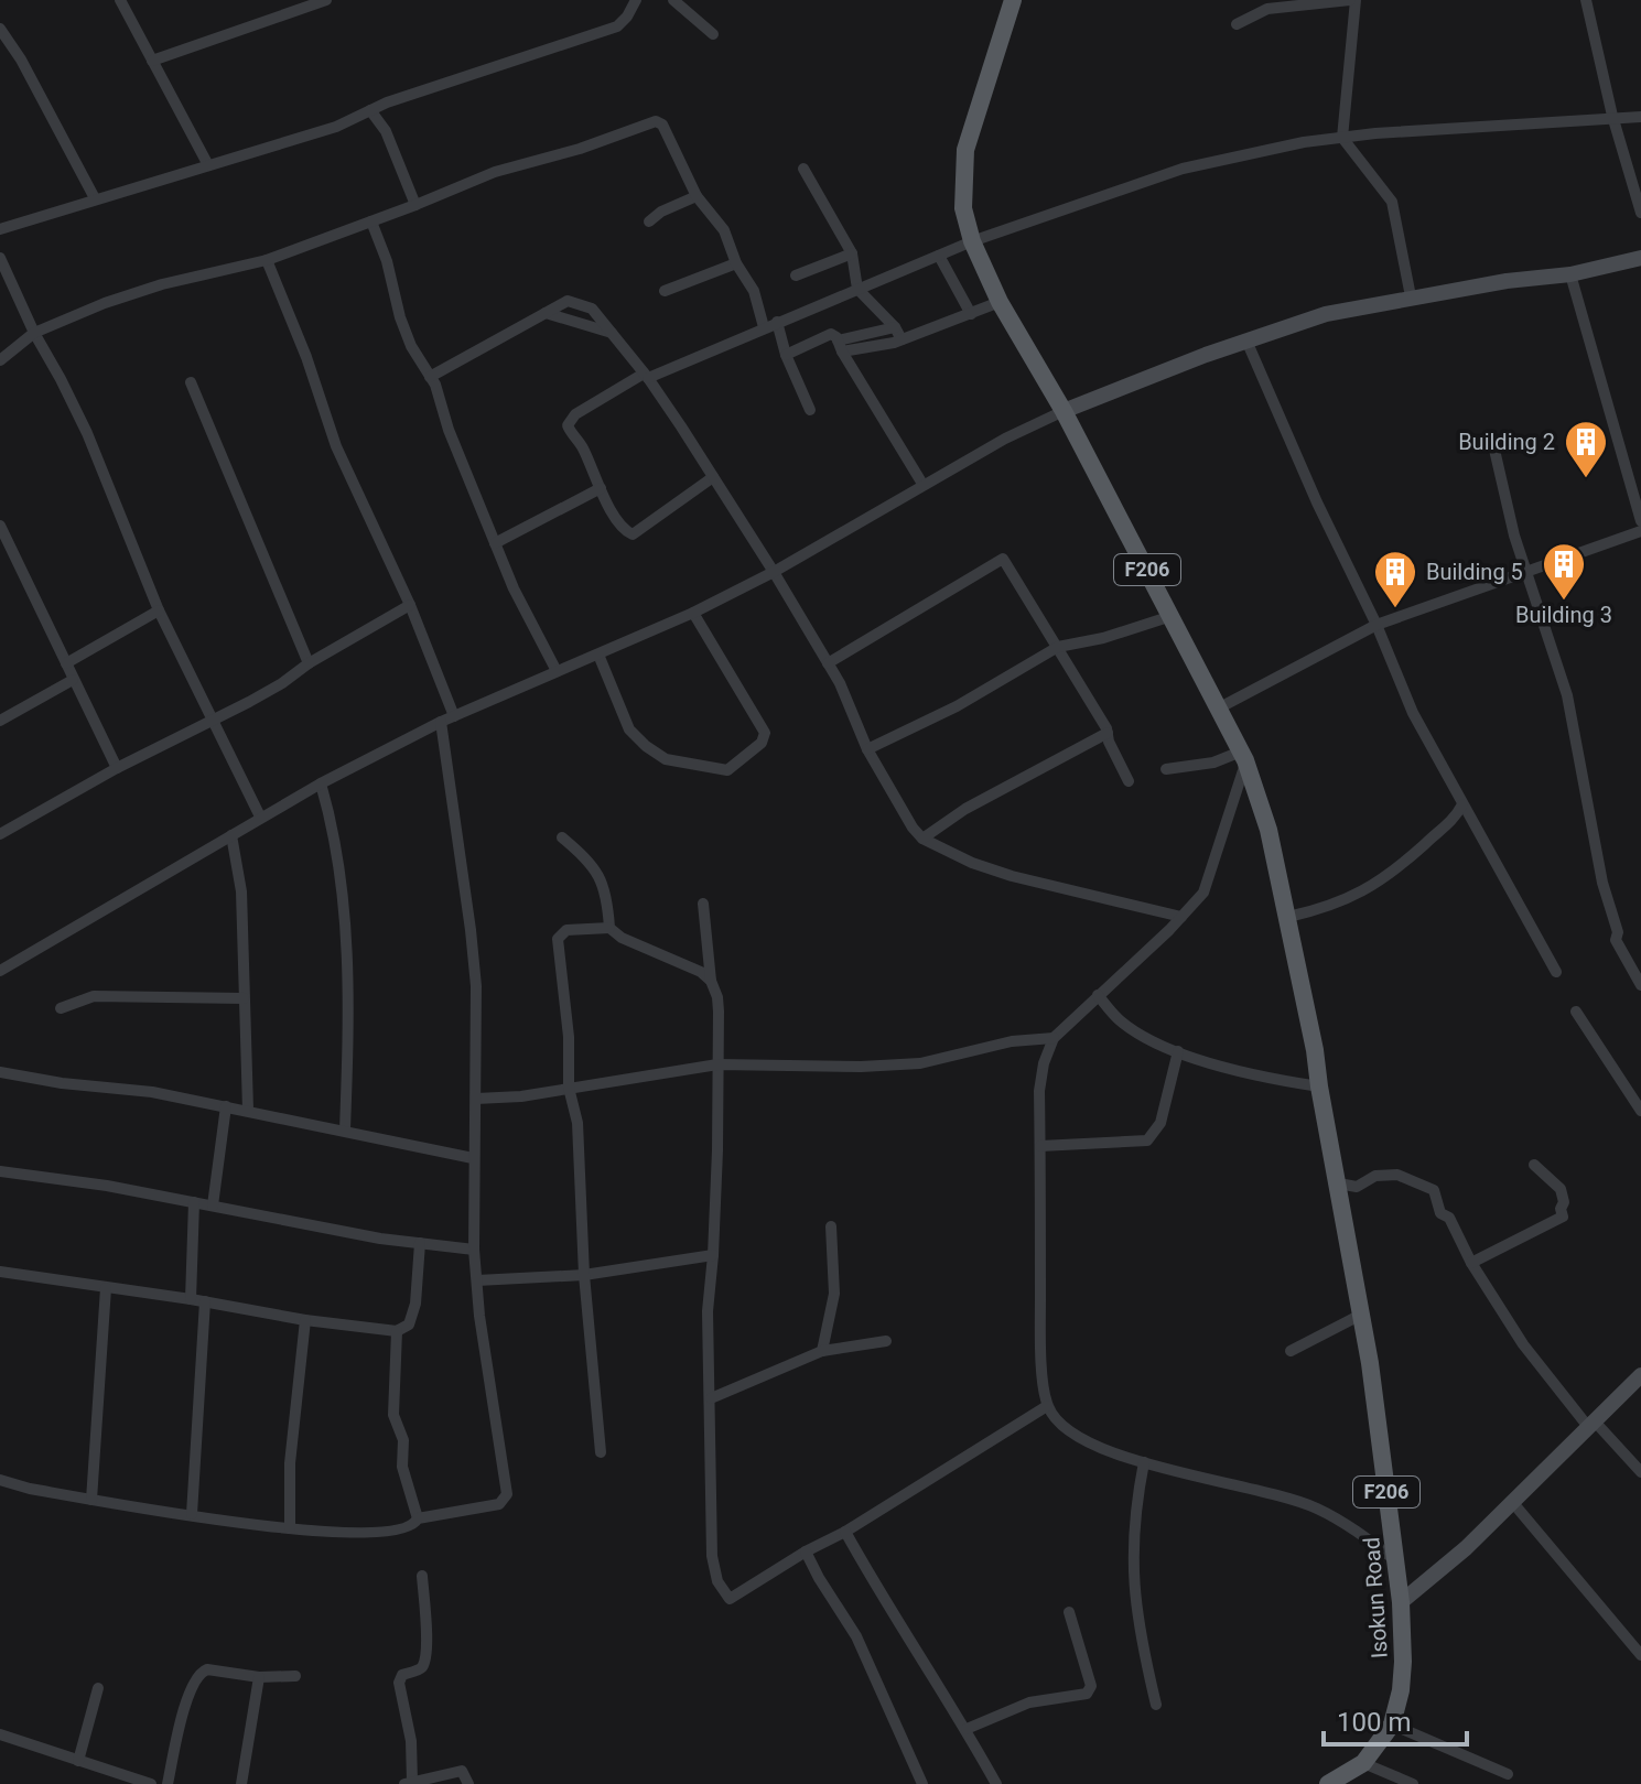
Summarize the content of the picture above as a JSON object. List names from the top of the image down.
{
  "streets": {
    "main road": ["F206", "Isokun Road"]
  },
  "crossings": [
    ["F206", "Isokun Road"]
  ],
  "places": {
    "building": ["Building 2", "Building 3", "Building 5"]
  },
  "scale_bar": "100 m"
}
